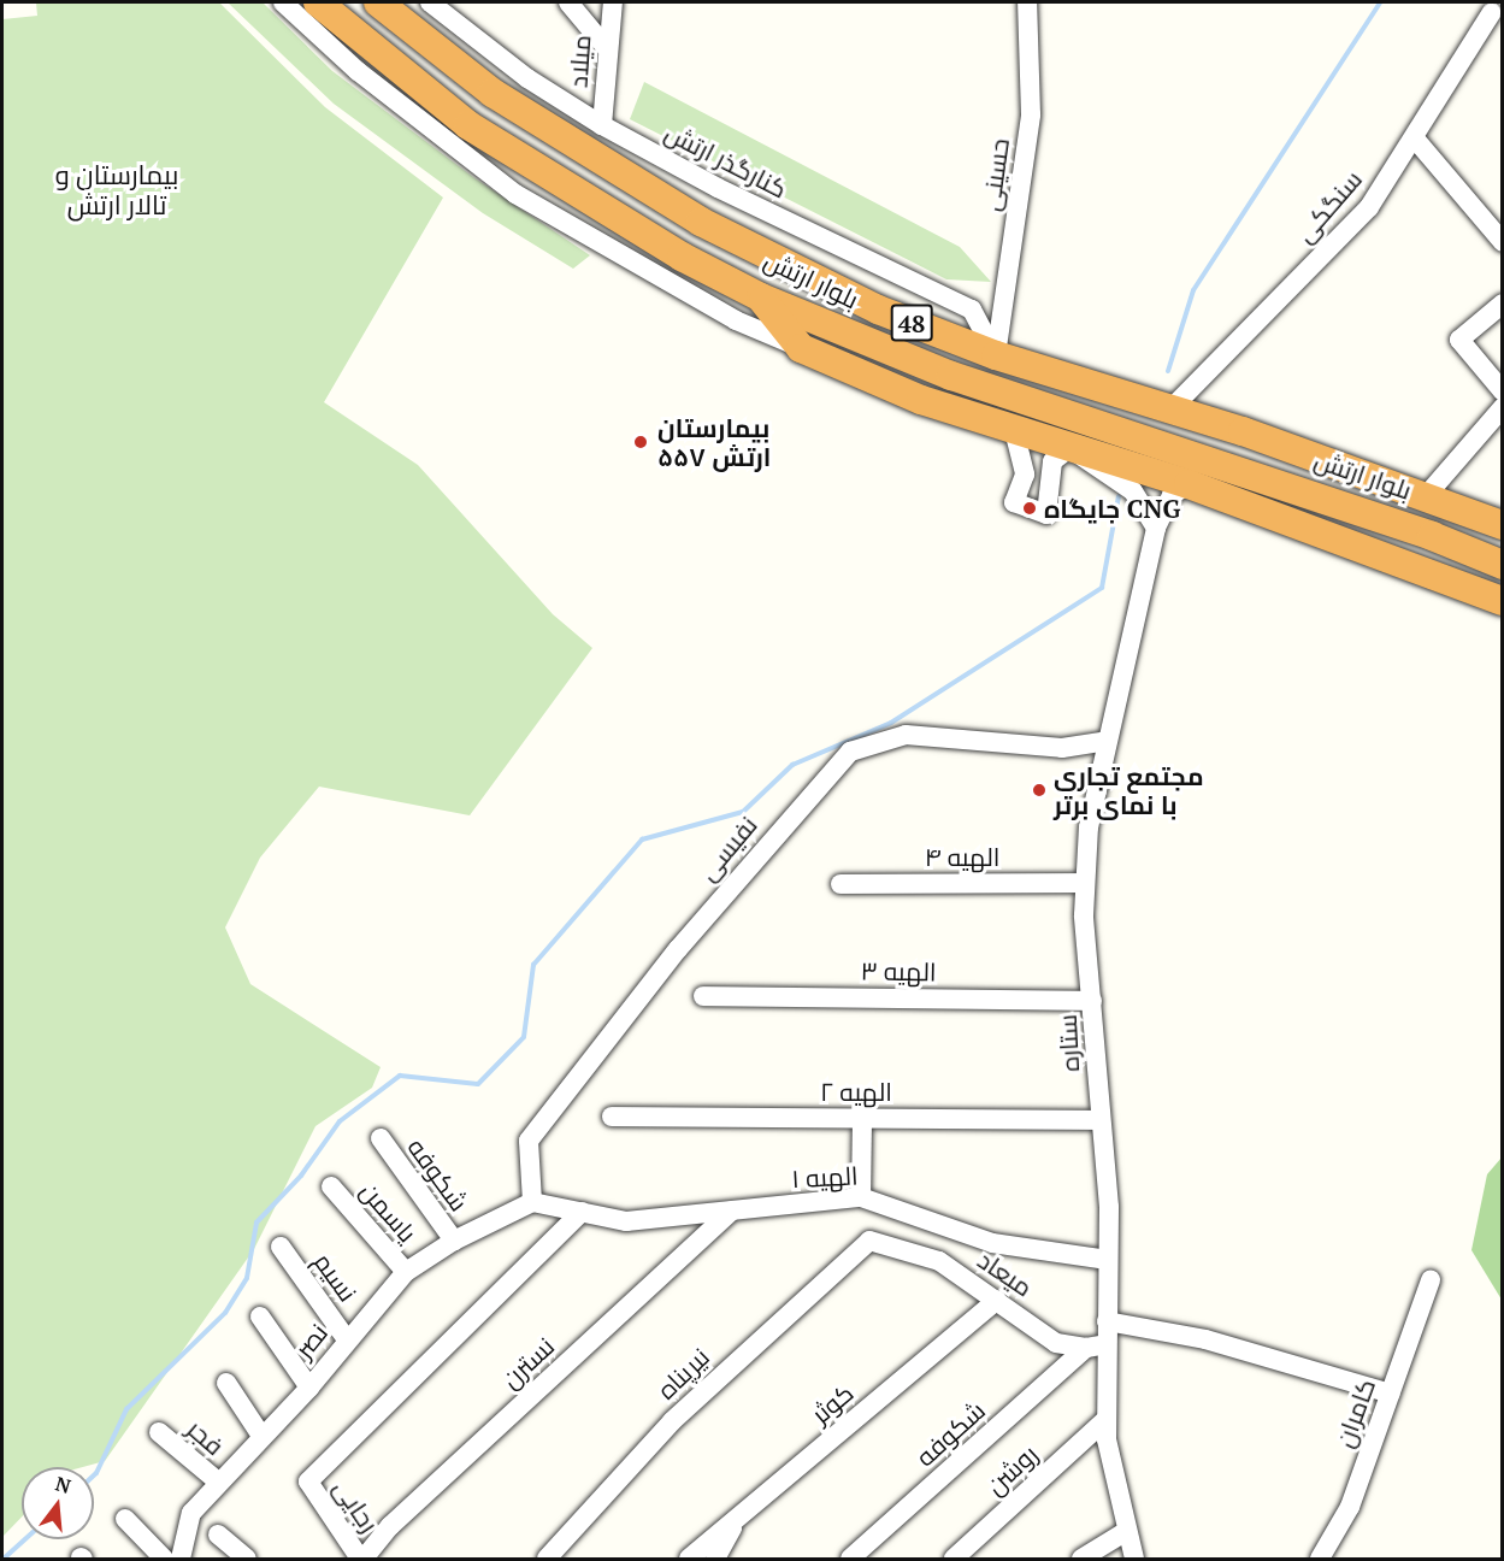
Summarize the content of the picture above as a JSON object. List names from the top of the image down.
{
  "streets": {
    "highway": ["بلوار ارتش", "48"],
    "street": [
      "میلاد",
      "کنارگذر ارتش",
      "حسینی",
      "سنگکی",
      "نفیسی",
      "الهیه ۴",
      "الهیه ۳",
      "ستاره",
      "الهیه ۲",
      "شکوفه",
      "الهیه ۱",
      "یاسمن",
      "میعاد",
      "نسیم",
      "نصر",
      "نسترن",
      "نیرپناه",
      "کوثر",
      "کامران",
      "فجر",
      "روشن",
      "رجایی"
    ]
  },
  "crossings": [
    ["میلاد", "کنارگذر ارتش"],
    ["کنارگذر ارتش", "حسینی"],
    ["کنارگذر ارتش", "بلوار ارتش"],
    ["حسینی", "بلوار ارتش"],
    ["سنگکی", "بلوار ارتش"],
    ["بلوار ارتش", "48"],
    ["نفیسی", "ستاره"],
    ["نفیسی", "الهیه ۱"],
    ["نفیسی", "نصر"],
    ["الهیه ۴", "ستاره"],
    ["الهیه ۳", "ستاره"],
    ["ستاره", "الهیه ۲"],
    ["ستاره", "الهیه ۱"],
    ["ستاره", "میعاد"],
    ["ستاره", "روشن"],
    ["شکوفه", "میعاد"],
    ["شکوفه", "نصر"],
    ["الهیه ۱", "نصر"],
    ["الهیه ۱", "نسترن"],
    ["الهیه ۱", "رجایی"],
    ["یاسمن", "نصر"],
    ["میعاد", "نیرپناه"],
    ["میعاد", "کوثر"],
    ["نسیم", "نصر"],
    ["نصر", "فجر"],
    ["نسترن", "رجایی"]
  ],
  "districts": ["بیمارستان و تالار ارتش"],
  "places": ["بیمارستان ۵۵۷ ارتش", "جایگاه CNG", "مجتمع تجاری با نمای برتر"],
  "north": "top"
}
